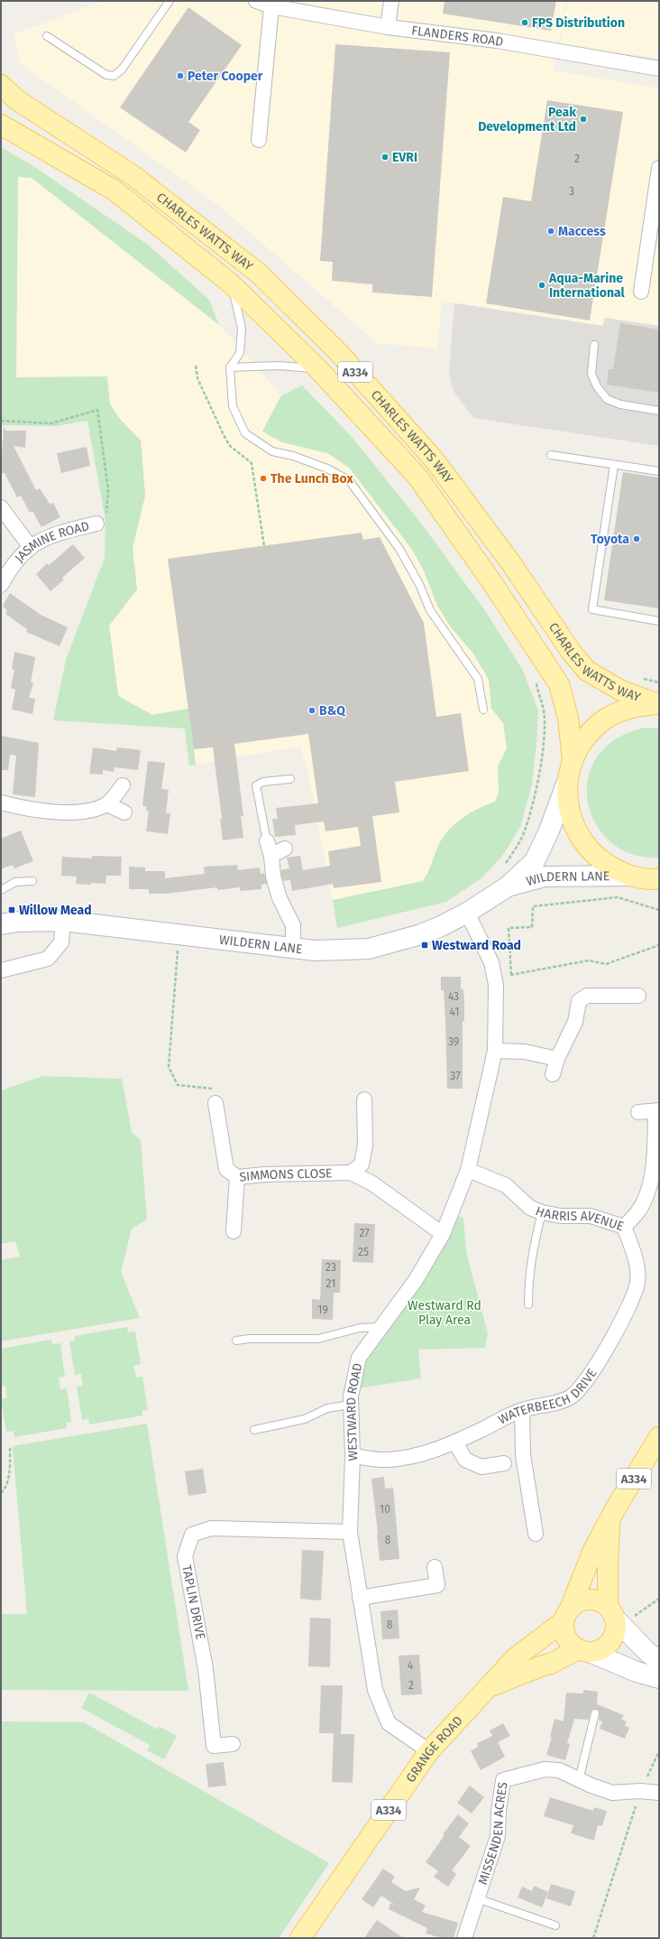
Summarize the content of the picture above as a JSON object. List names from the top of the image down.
{
  "streets": {
    "main road": ["CHARLES WATTS WAY", "A334", "GRANGE ROAD"],
    "street": [
      "FLANDERS ROAD",
      "JASMINE ROAD",
      "WILDERN LANE",
      "SIMMONS CLOSE",
      "HARRIS AVENUE",
      "WATERBEECH DRIVE",
      "WESTWARD ROAD",
      "TAPLIN DRIVE",
      "MISSENDEN ACRES"
    ]
  },
  "crossings": [
    ["A334", "GRANGE ROAD"],
    ["WILDERN LANE", "WESTWARD ROAD"],
    ["SIMMONS CLOSE", "WESTWARD ROAD"],
    ["HARRIS AVENUE", "WATERBEECH DRIVE"],
    ["HARRIS AVENUE", "WESTWARD ROAD"],
    ["WATERBEECH DRIVE", "WESTWARD ROAD"],
    ["WESTWARD ROAD", "TAPLIN DRIVE"],
    ["WESTWARD ROAD", "GRANGE ROAD"]
  ],
  "parks": ["Westward Rd Play Area"],
  "places": {
    "other": [
      "FPS Distribution",
      "Peter Cooper",
      "Peak Development Ltd",
      "EVRI",
      "Maccess",
      "Aqua-Marine International",
      "The Lunch Box",
      "Toyota",
      "B&Q"
    ],
    "transit": ["Willow Mead", "Westward Road"]
  },
  "house_numbers": [
    "2",
    "3",
    "43",
    "41",
    "39",
    "37",
    "27",
    "25",
    "23",
    "21",
    "19",
    "10",
    "8",
    "8",
    "4",
    "2"
  ]
}
